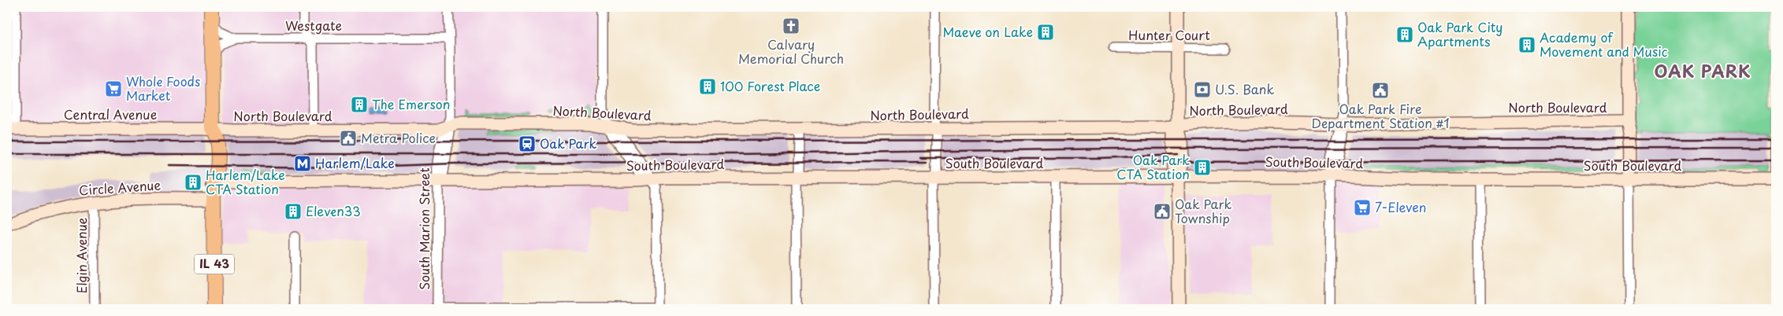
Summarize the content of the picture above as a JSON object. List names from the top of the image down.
{
  "streets": {
    "main road": ["IL 43"],
    "street": [
      "Westgate",
      "Hunter Court",
      "North Boulevard",
      "Central Avenue",
      "South Boulevard",
      "Circle Avenue",
      "South Marion Street",
      "Elgin Avenue"
    ]
  },
  "crossings": [
    ["Westgate", "South Marion Street"],
    ["Westgate", "IL 43"],
    ["North Boulevard", "Central Avenue"],
    ["North Boulevard", "South Marion Street"],
    ["North Boulevard", "IL 43"],
    ["Central Avenue", "IL 43"],
    ["South Boulevard", "South Marion Street"],
    ["South Boulevard", "IL 43"],
    ["Circle Avenue", "Elgin Avenue"],
    ["Circle Avenue", "IL 43"]
  ],
  "districts": ["OAK PARK"],
  "places": {
    "church": ["Calvary Memorial Church"],
    "building": [
      "Maeve on Lake",
      "Oak Park City Apartments",
      "Academy of Movement and Music",
      "100 Forest Place",
      "The Emerson",
      "Oak Park CTA Station",
      "Harlem/Lake CTA Station",
      "Eleven33"
    ],
    "supermarket": ["Whole Foods Market", "7-Eleven"],
    "bank": ["U.S. Bank"],
    "public building": ["Oak Park Fire Department Station #1", "Metra Police", "Oak Park Township"],
    "station": ["Oak Park"],
    "metro station": ["Harlem/Lake"]
  }
}
